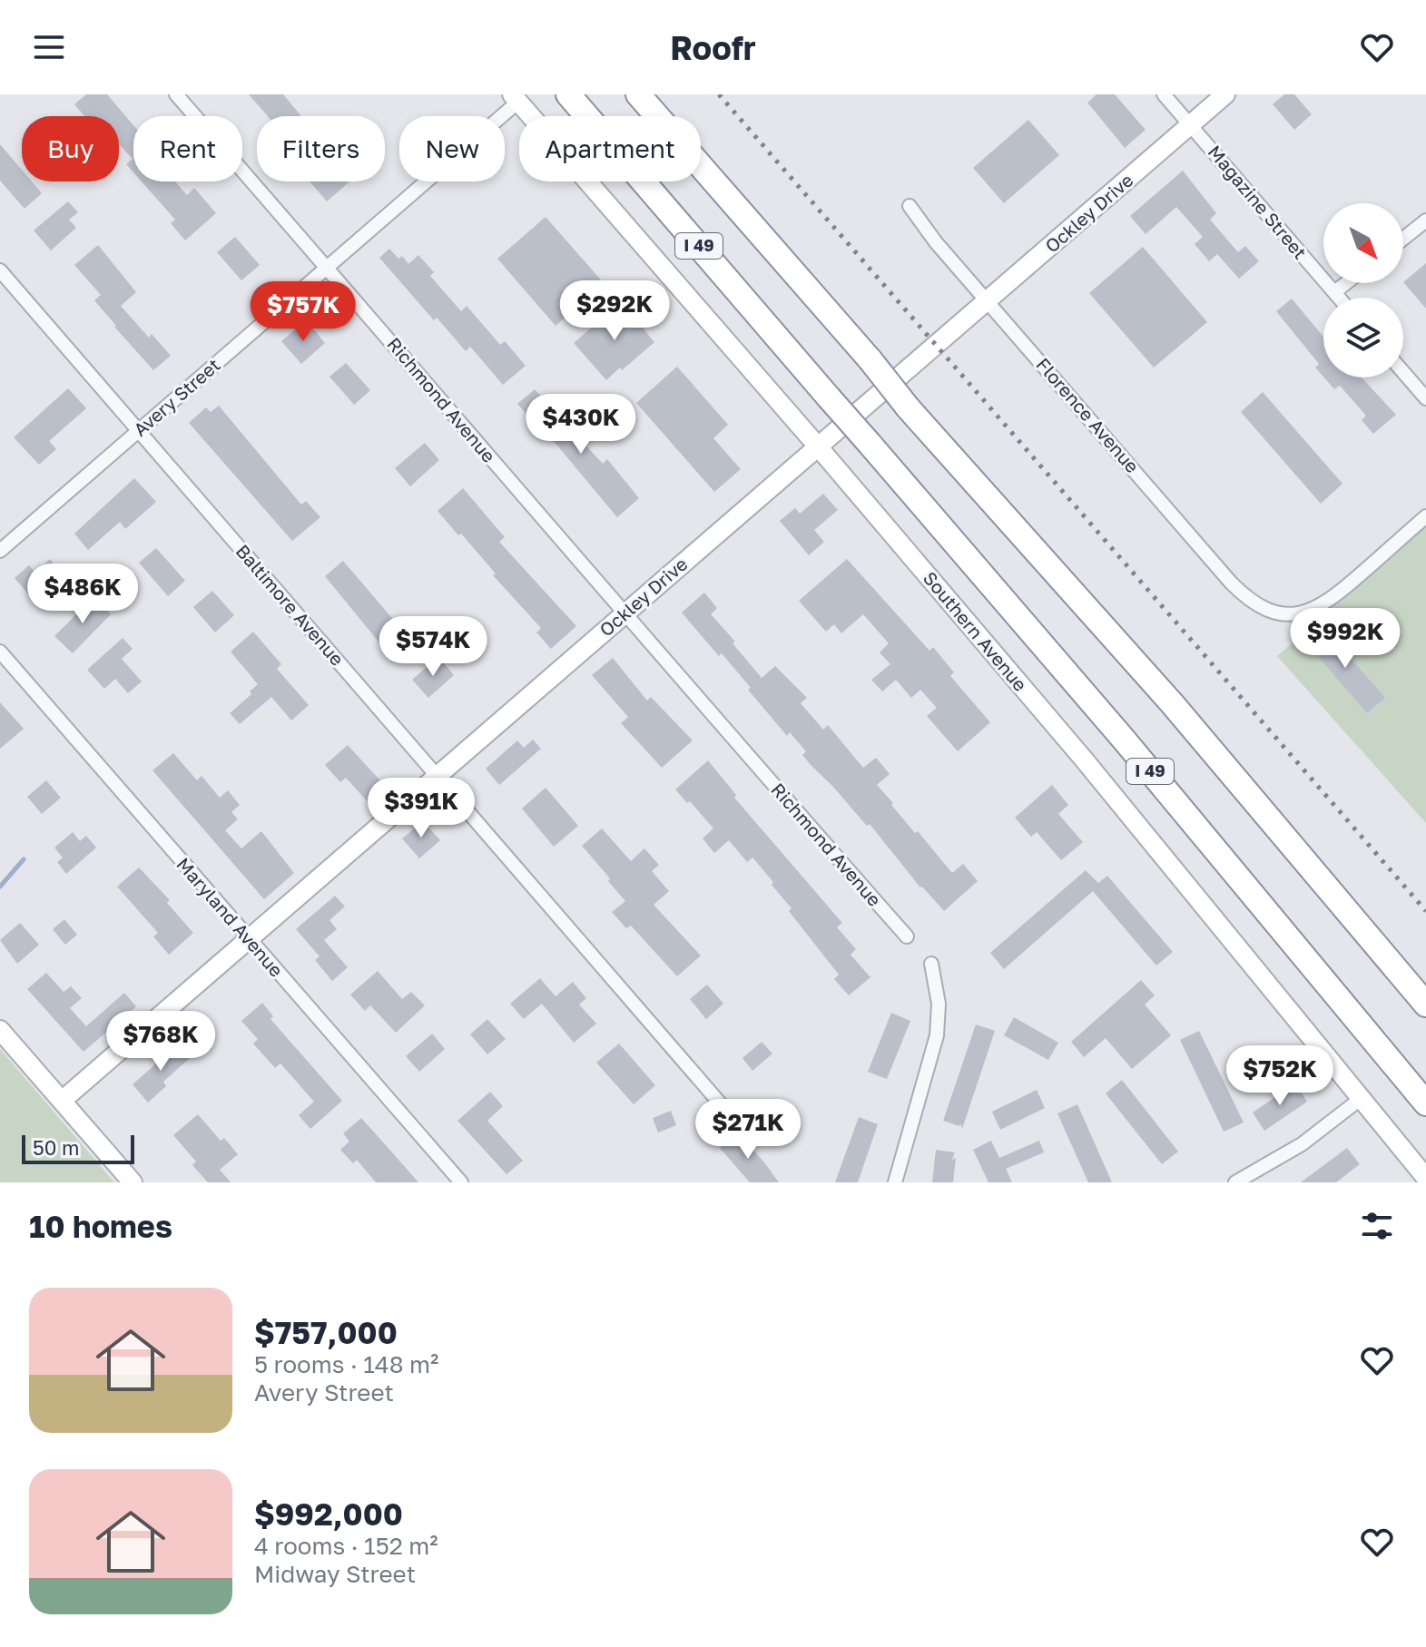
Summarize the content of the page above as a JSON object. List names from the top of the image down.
{
  "streets": {
    "highway": ["I 49"],
    "street": [
      "Magazine Street",
      "Ockley Drive",
      "Avery Street",
      "Richmond Avenue",
      "Florence Avenue",
      "Baltimore Avenue",
      "Southern Avenue",
      "Maryland Avenue"
    ]
  },
  "crossings": [
    ["Magazine Street", "Ockley Drive"],
    ["Ockley Drive", "Richmond Avenue"],
    ["Ockley Drive", "Florence Avenue"],
    ["Ockley Drive", "Baltimore Avenue"],
    ["Ockley Drive", "Southern Avenue"],
    ["Ockley Drive", "Maryland Avenue"],
    ["Avery Street", "Richmond Avenue"],
    ["Avery Street", "Baltimore Avenue"],
    ["Avery Street", "Southern Avenue"]
  ],
  "scale_bar": "50 m",
  "north": "bottom right",
  "page": {
    "header": "Roofr",
    "chip": [
      "Buy",
      "Rent",
      "Filters",
      "New",
      "Apartment"
    ],
    "price": [
      "$292K",
      "$757K",
      "$430K",
      "$486K",
      "$992K",
      "$574K",
      "$391K",
      "$768K",
      "$752K",
      "$271K"
    ],
    "scale": "50 m",
    "heading": "10 homes",
    "list": [
      {
        "name": "$757,000",
        "note": "5 rooms · 148 m² · Avery Street"
      },
      {
        "name": "$992,000",
        "note": "4 rooms · 152 m² · Midway Street"
      }
    ]
  }
}
